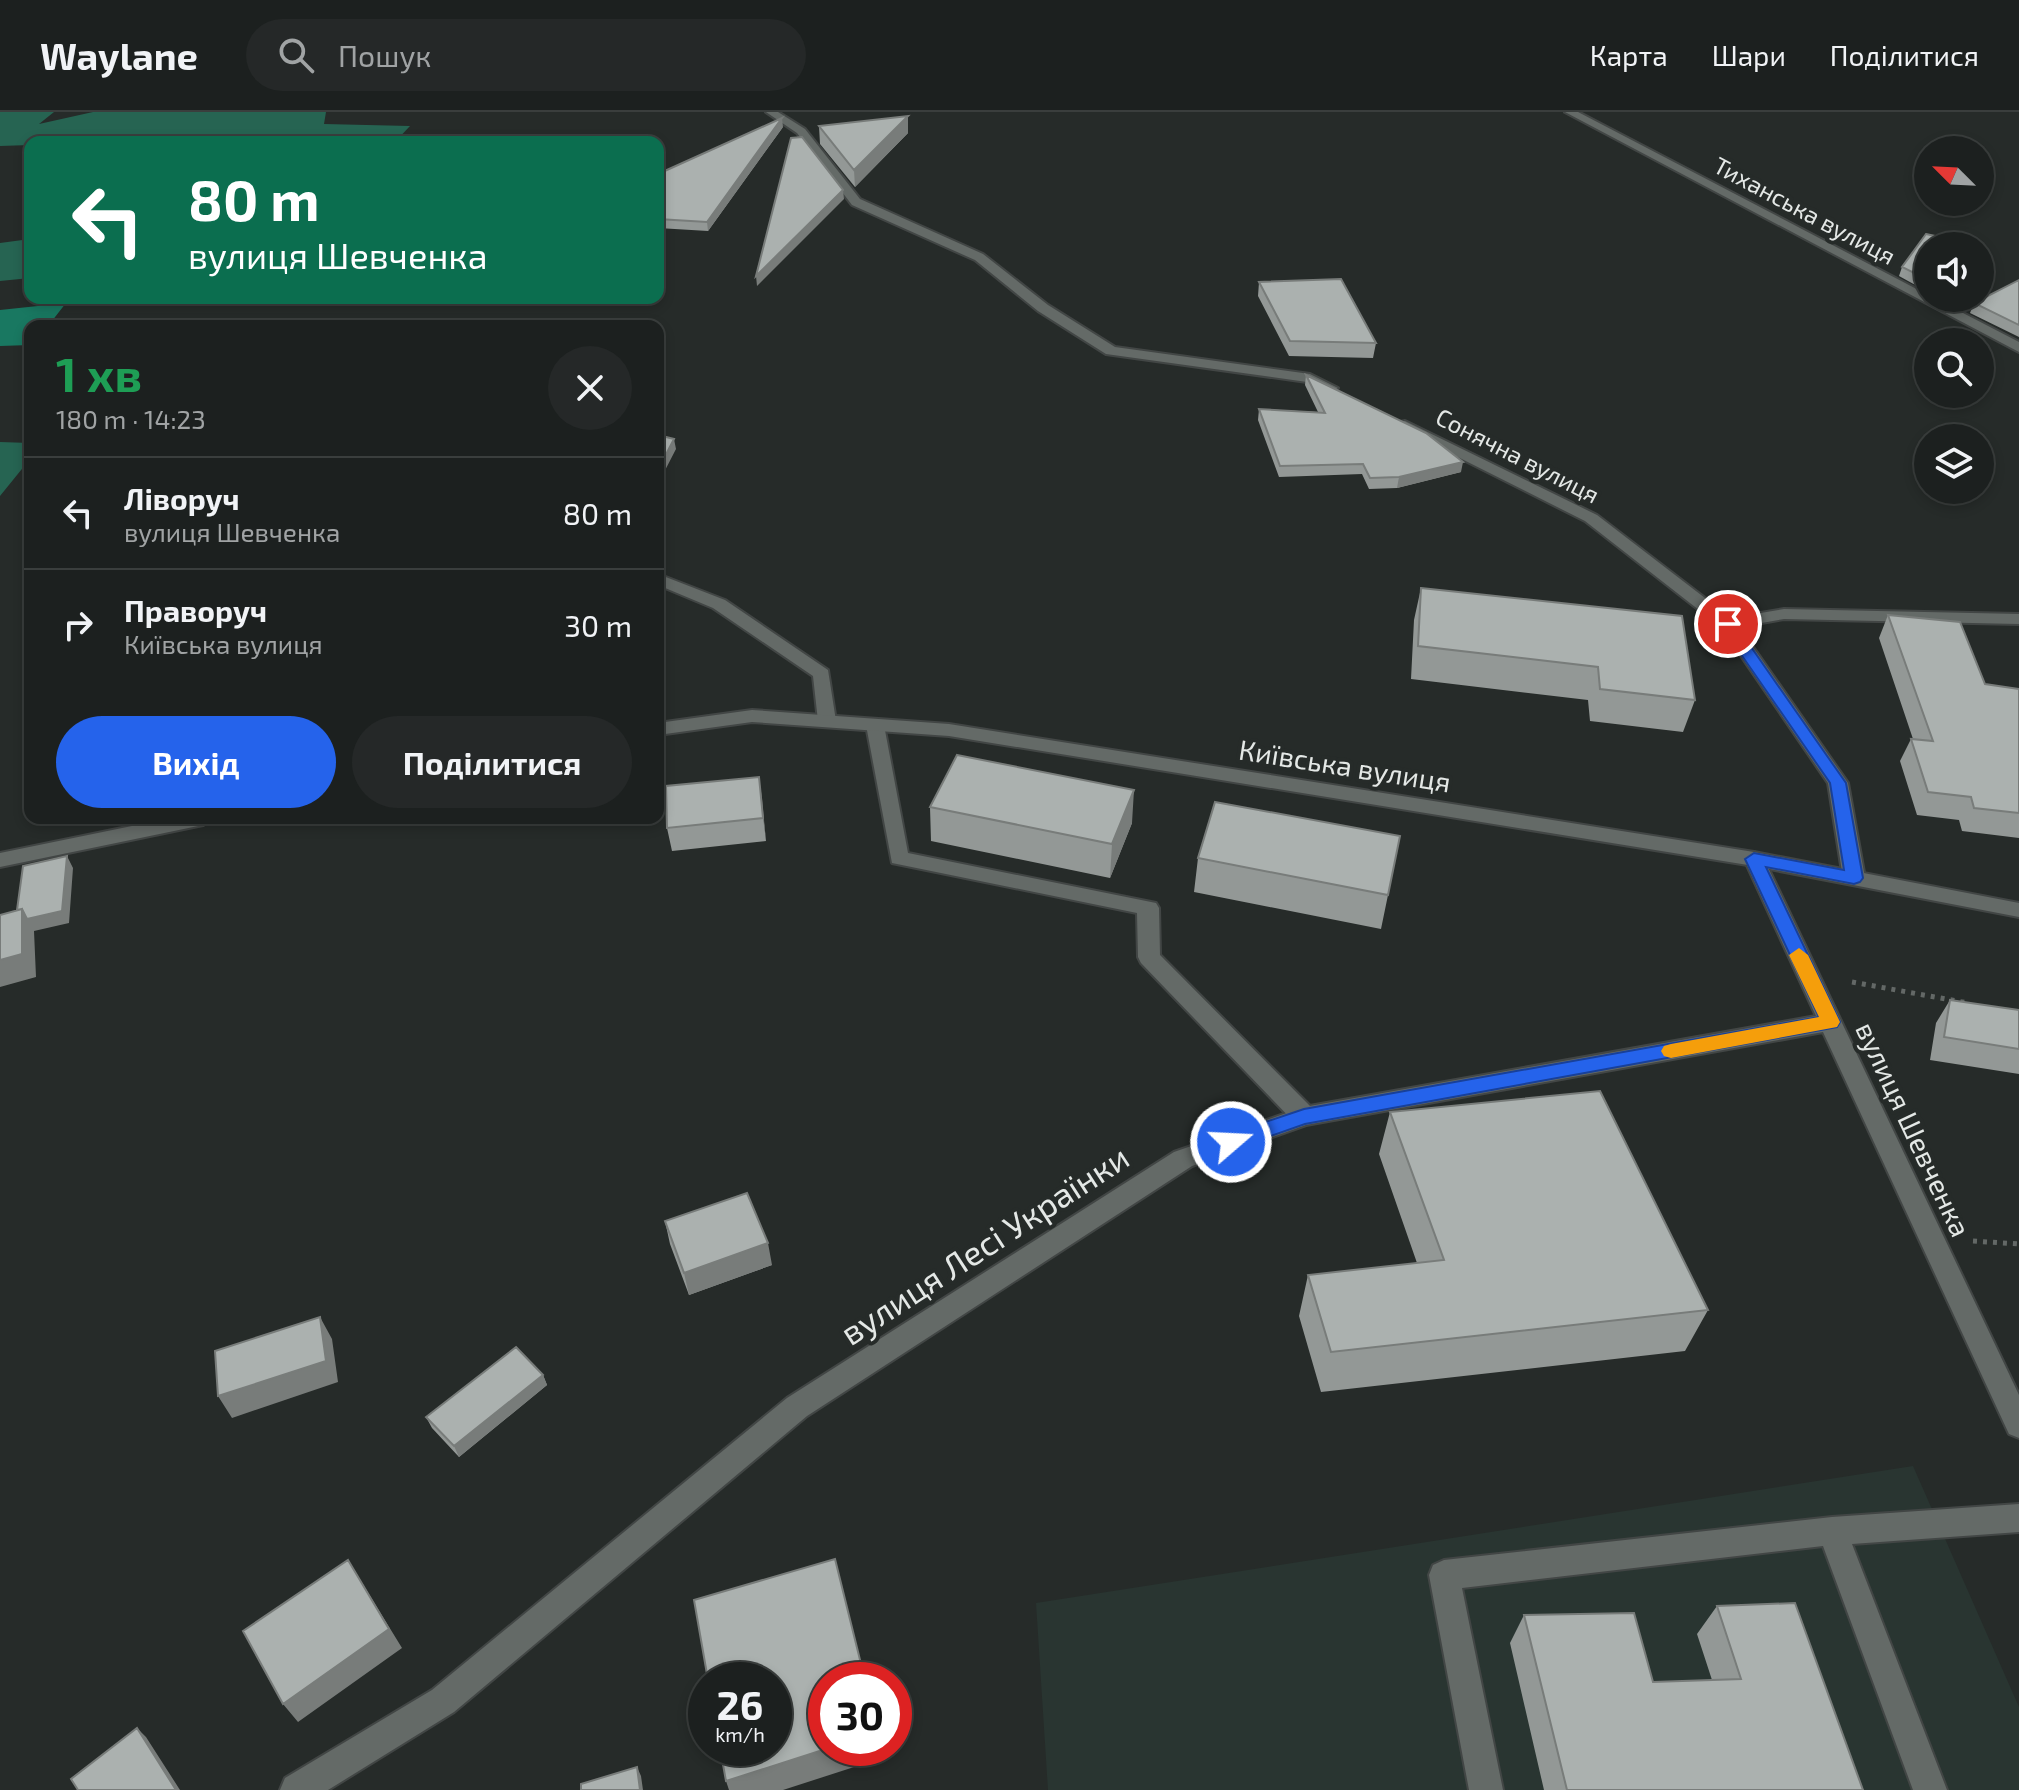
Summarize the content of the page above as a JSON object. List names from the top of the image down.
{
  "streets": {
    "street": [
      "Тиханська вулиця",
      "Сонячна вулиця",
      "Київська вулиця",
      "вулиця Шевченка",
      "вулиця Лесі Українки"
    ]
  },
  "crossings": [
    ["Сонячна вулиця", "Київська вулиця"],
    ["Київська вулиця", "вулиця Шевченка"],
    ["вулиця Шевченка", "вулиця Лесі Українки"]
  ],
  "north": "top left",
  "page": {
    "header": "Waylane",
    "search": "Пошук",
    "nav": ["Карта", "Шари", "Поділитися"],
    "turn": ["80 m", "вулиця Шевченка"],
    "heading": ["1 хв", "180 m · 14:23"],
    "list": [
      {
        "name": "Ліворуч",
        "note": "вулиця Шевченка",
        "value": "80 m"
      },
      {
        "name": "Праворуч",
        "note": "Київська вулиця",
        "value": "30 m"
      }
    ],
    "buttons": ["Вихід", "Поділитися"],
    "speed": "26 km/h",
    "limit": "30"
  }
}
